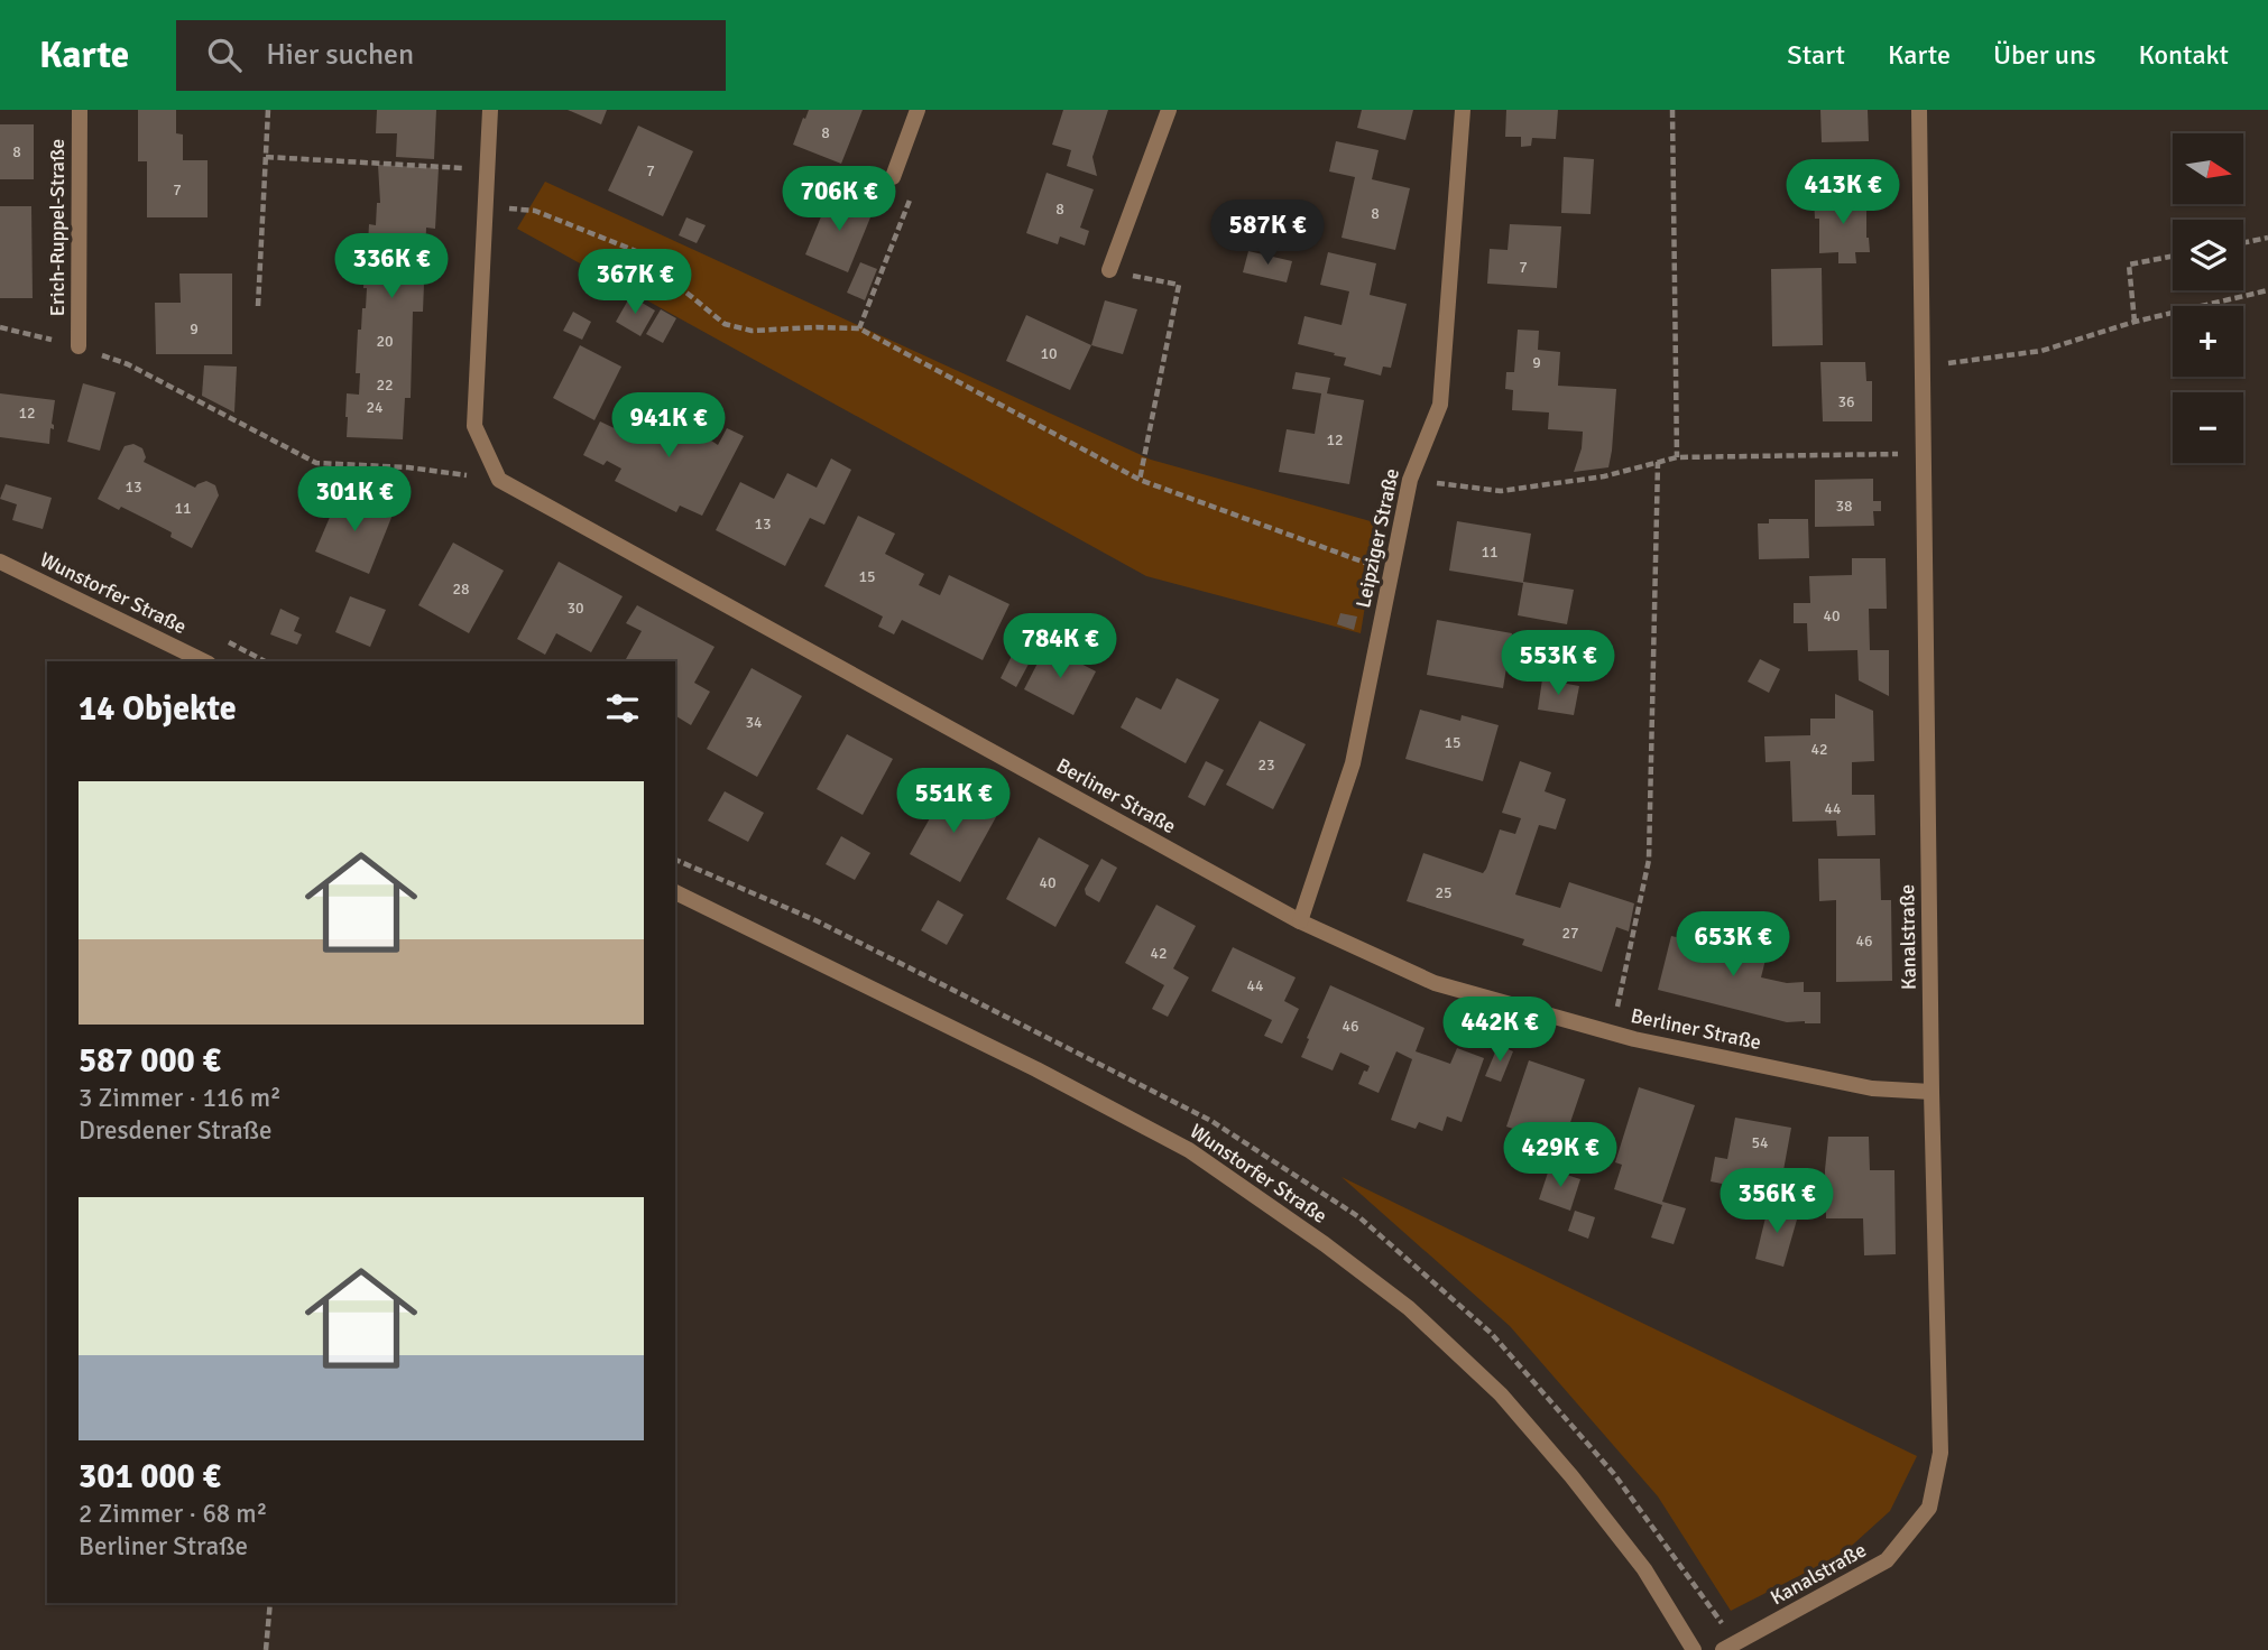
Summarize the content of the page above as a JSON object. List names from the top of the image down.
{
  "streets": {
    "street": [
      "Erich-Ruppel-Straße",
      "Leipziger Straße",
      "Wunstorfer Straße",
      "Berliner Straße",
      "Kanalstraße"
    ]
  },
  "crossings": [
    ["Leipziger Straße", "Berliner Straße"],
    ["Berliner Straße", "Kanalstraße"]
  ],
  "house_numbers": [
    "8",
    "8",
    "7",
    "7",
    "8",
    "8",
    "7",
    "9",
    "20",
    "10",
    "9",
    "22",
    "36",
    "24",
    "12",
    "12",
    "13",
    "38",
    "11",
    "13",
    "11",
    "15",
    "28",
    "30",
    "40",
    "34",
    "15",
    "42",
    "23",
    "44",
    "40",
    "25",
    "27",
    "46",
    "42",
    "44",
    "46",
    "54"
  ],
  "north": "right",
  "page": {
    "header": "Karte",
    "search": "Hier suchen",
    "nav": [
      "Start",
      "Karte",
      "Über uns",
      "Kontakt"
    ],
    "map_buttons": ["+", "−"],
    "price": [
      "413K €",
      "706K €",
      "587K €",
      "336K €",
      "367K €",
      "941K €",
      "301K €",
      "784K €",
      "553K €",
      "551K €",
      "653K €",
      "442K €",
      "429K €",
      "356K €"
    ],
    "heading": "14 Objekte",
    "list": [
      {
        "name": "587 000 €",
        "note": "3 Zimmer · 116 m² · Dresdener Straße"
      },
      {
        "name": "301 000 €",
        "note": "2 Zimmer · 68 m² · Berliner Straße"
      }
    ]
  }
}
